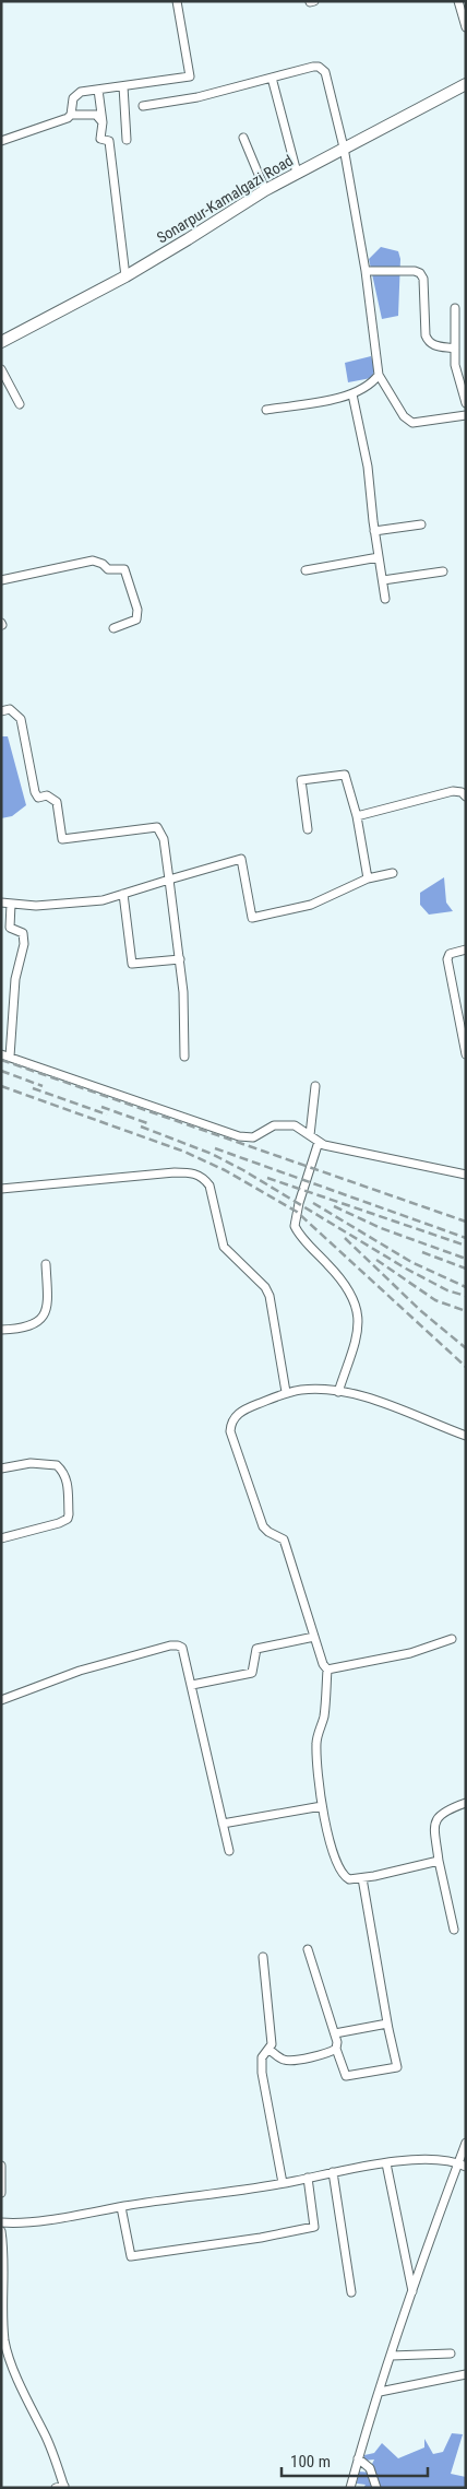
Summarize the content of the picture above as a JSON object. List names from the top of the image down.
{
  "streets": {
    "main road": ["Sonarpur-Kamalgazi Road"]
  },
  "scale_bar": "100 m"
}
